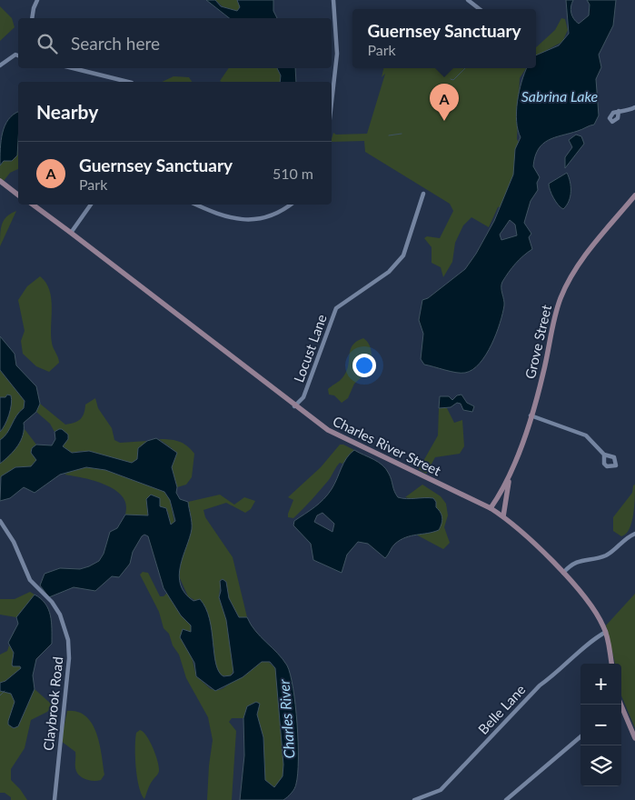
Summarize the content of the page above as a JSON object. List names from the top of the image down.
{
  "streets": {
    "street": [
      "Grove Street",
      "Locust Lane",
      "Charles River Street",
      "Claybrook Road",
      "Belle Lane"
    ]
  },
  "crossings": [
    ["Grove Street", "Charles River Street"],
    ["Locust Lane", "Charles River Street"],
    ["Charles River Street", "Belle Lane"]
  ],
  "water": ["Sabrina Lake", "Charles River"],
  "page": {
    "popup": ["Guernsey Sanctuary", "Park"],
    "search": "Search here",
    "heading": "Nearby",
    "pins": "A",
    "list": [
      {
        "mark": "A",
        "name": "Guernsey Sanctuary",
        "note": "Park",
        "value": "510 m"
      }
    ],
    "map_buttons": ["+", "−"]
  }
}
